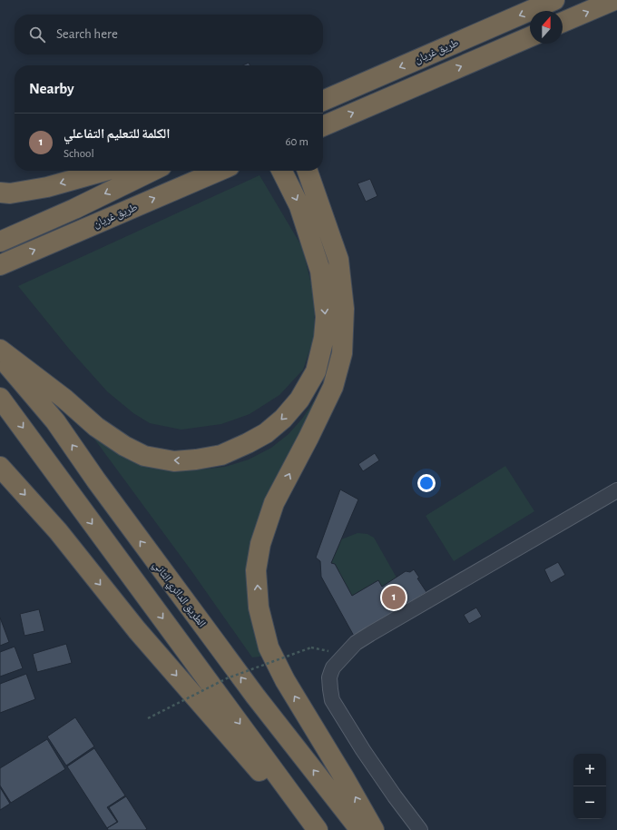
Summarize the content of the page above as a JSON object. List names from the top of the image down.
{
  "streets": {
    "highway": ["طريق غريان", "الطريق الدائري الثاني"]
  },
  "north": "top",
  "page": {
    "search": "Search here",
    "heading": "Nearby",
    "list": [
      {
        "mark": "1",
        "name": "الكلمة للتعليم التفاعلي",
        "note": "School",
        "value": "60 m"
      }
    ],
    "pins": "1",
    "map_buttons": ["+", "−"]
  }
}
